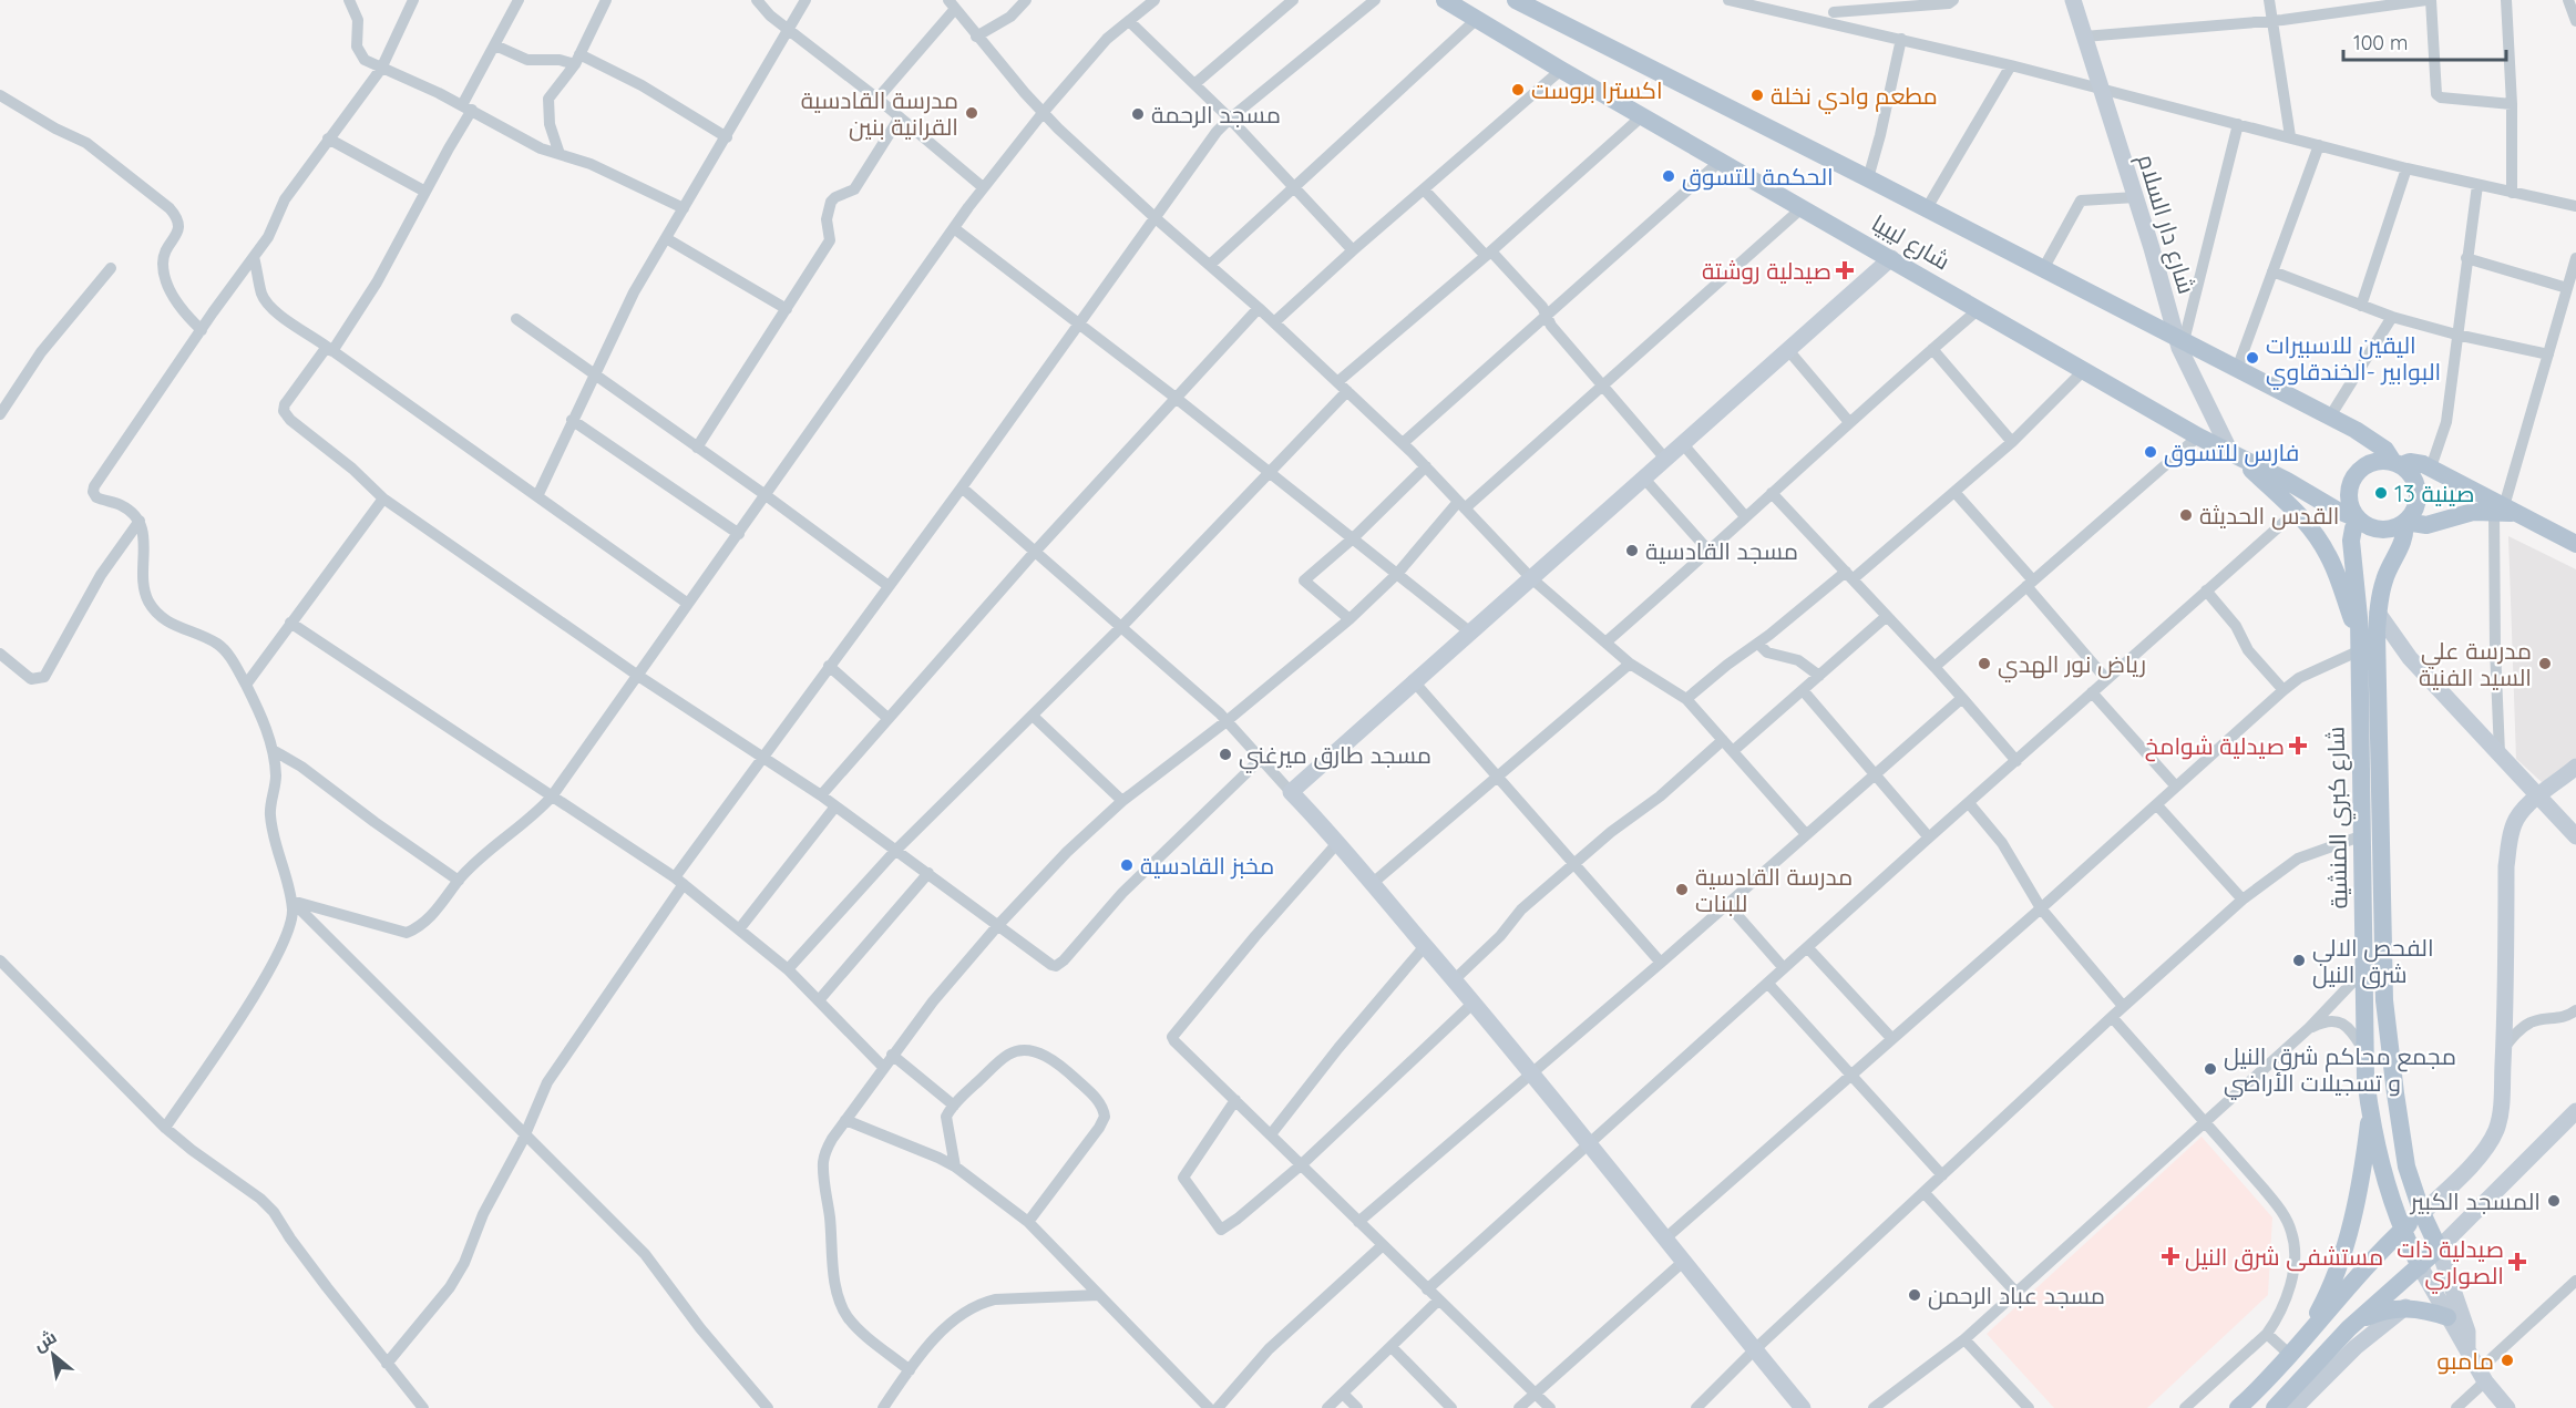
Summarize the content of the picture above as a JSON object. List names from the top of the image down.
{
  "streets": {
    "main road": ["شارع ليبيا", "شارع كبري المنشية"],
    "street": ["شارع دار السلام"]
  },
  "crossings": [
    ["شارع دار السلام", "شارع ليبيا"],
    ["شارع ليبيا", "شارع كبري المنشية"]
  ],
  "places": {
    "other": [
      "اكسترا بروست",
      "مطعم وادي نخلة",
      "مدرسة القادسية القرانية بنين",
      "مسجد الرحمة",
      "الحكمة للتسوق",
      "اليقين للاسبيرات البوابير -الخندقاوي",
      "فارس للتسوق",
      "صينية 13",
      "القدس الحديثة",
      "مسجد القادسية",
      "رياض نور الهدي",
      "مدرسة علي السيد الفنية",
      "مسجد طارق ميرغني",
      "مخبز القادسية",
      "مدرسة القادسية للبنات",
      "الفحص الالي شرق النيل",
      "مجمع محاكم شرق النيل و تسجيلات الأراضي",
      "المسجد الكبير",
      "مسجد عباد الرحمن",
      "مامبو"
    ],
    "health": [
      "صيدلية روشتة",
      "صيدلية شوامخ",
      "مستشفى شرق النيل",
      "صيدلية ذات الصواري"
    ]
  },
  "scale_bar": "100 m",
  "north": "top left"
}
